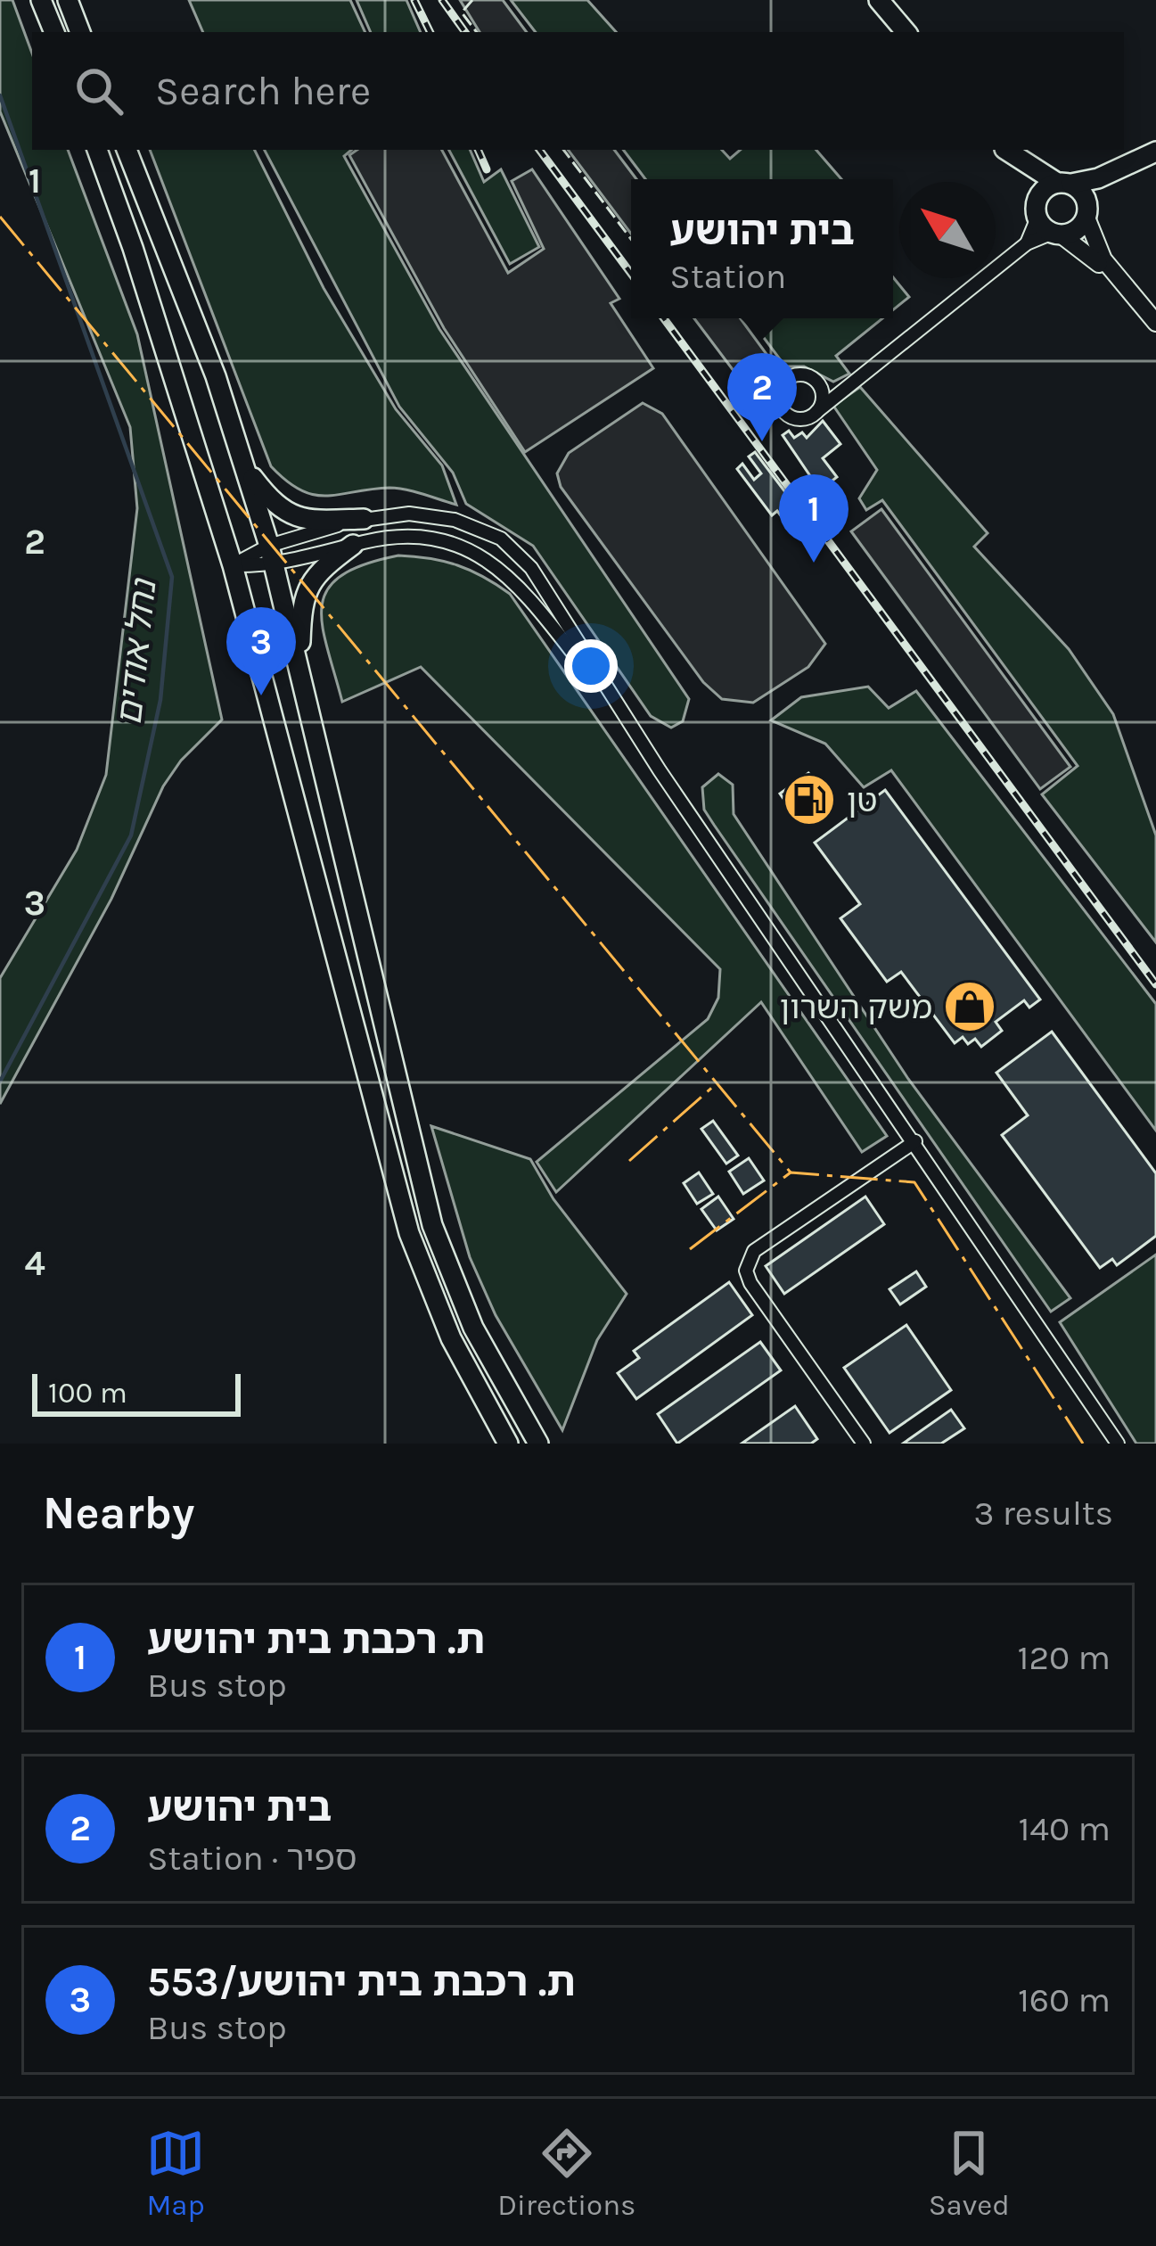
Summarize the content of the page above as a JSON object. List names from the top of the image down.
{
  "water": ["נחל אודים"],
  "places": {
    "fuel station": ["טן"],
    "shop": ["משק השרון"]
  },
  "scale_bar": "100 m",
  "north": "top left",
  "page": {
    "search": "Search here",
    "popup": ["בית יהושע", "Station"],
    "pins": ["2", "1", "3"],
    "scale": "100 m",
    "heading": ["Nearby", "3 results"],
    "list": [
      {
        "mark": "1",
        "name": "ת. רכבת בית יהושע",
        "note": "Bus stop",
        "value": "120 m"
      },
      {
        "mark": "2",
        "name": "בית יהושע",
        "note": "Station · ספיר",
        "value": "140 m"
      },
      {
        "mark": "3",
        "name": "ת. רכבת בית יהושע/553",
        "note": "Bus stop",
        "value": "160 m"
      }
    ],
    "nav": ["Map", "Directions", "Saved"]
  },
  "grid": {
    "rows": [
      "1",
      "2",
      "3",
      "4"
    ]
  }
}
